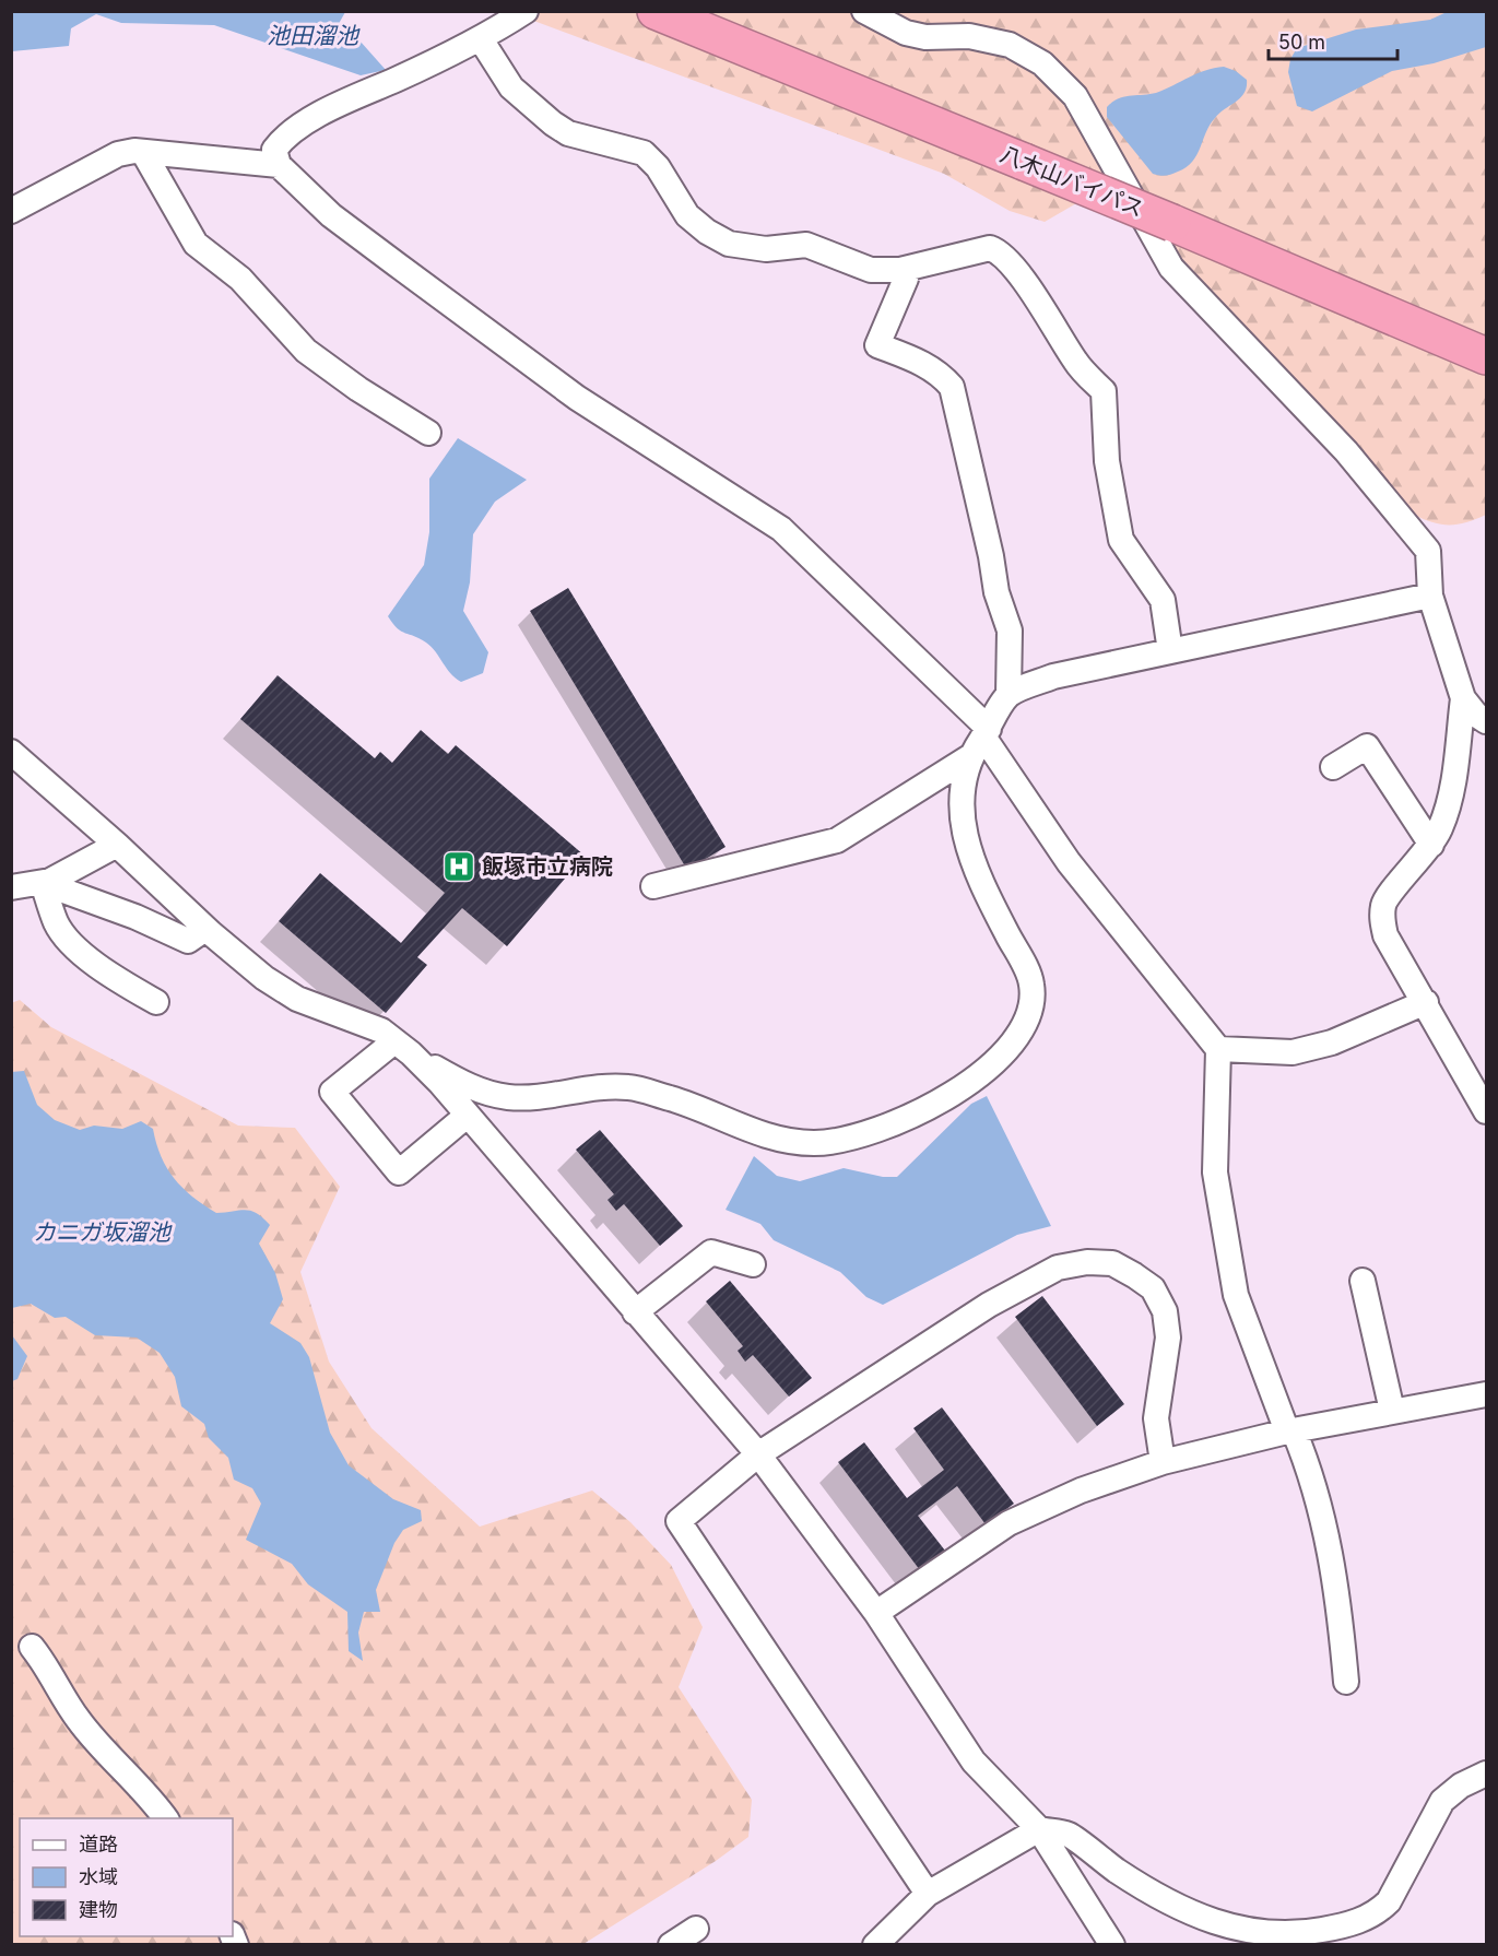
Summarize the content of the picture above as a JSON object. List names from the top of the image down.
{
  "streets": {
    "highway": ["八木山バイパス"]
  },
  "water": ["池田溜池", "カニガ坂溜池"],
  "places": {
    "hospital": ["飯塚市立病院"]
  },
  "legend": ["道路", "水域", "建物"],
  "scale_bar": "50 m"
}
